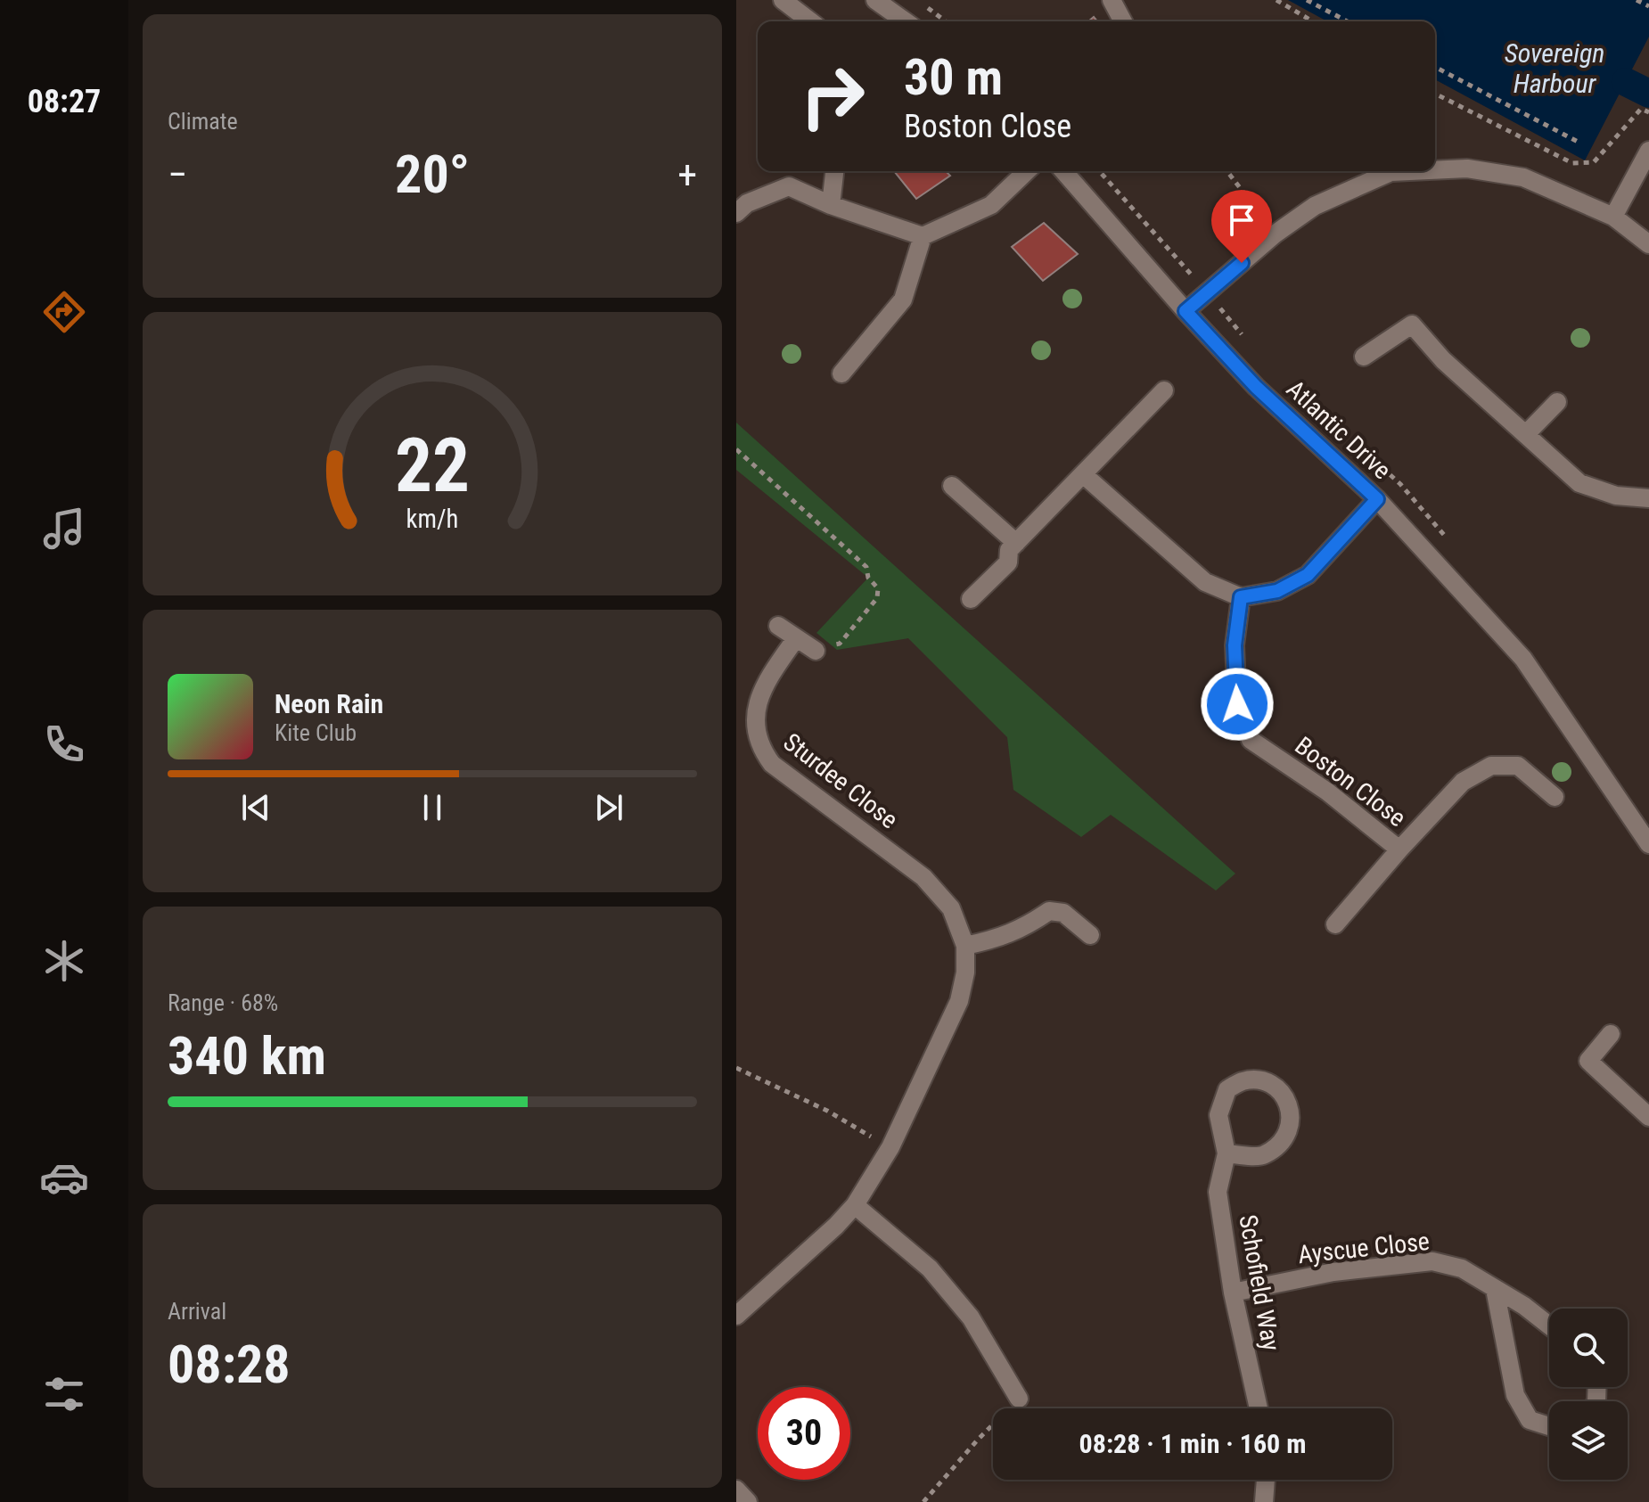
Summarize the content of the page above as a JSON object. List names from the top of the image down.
{
  "streets": {
    "street": [
      "Atlantic Drive",
      "Sturdee Close",
      "Boston Close",
      "Ayscue Close",
      "Schofield Way"
    ]
  },
  "crossings": [
    ["Ayscue Close", "Schofield Way"]
  ],
  "water": ["Sovereign Harbour"],
  "page": {
    "tabs": "08:27",
    "tile": [
      "Climate",
      ["Range · 68%", "340 km"],
      ["Arrival", "08:28"]
    ],
    "turn": ["30 m", "Boston Close"],
    "heat": ["−", "20°", "+"],
    "song": ["Neon Rain", "Kite Club"],
    "limit": "30",
    "trip": "08:28 · 1 min · 160 m",
    "gauge": ["22", "km/h"]
  }
}
